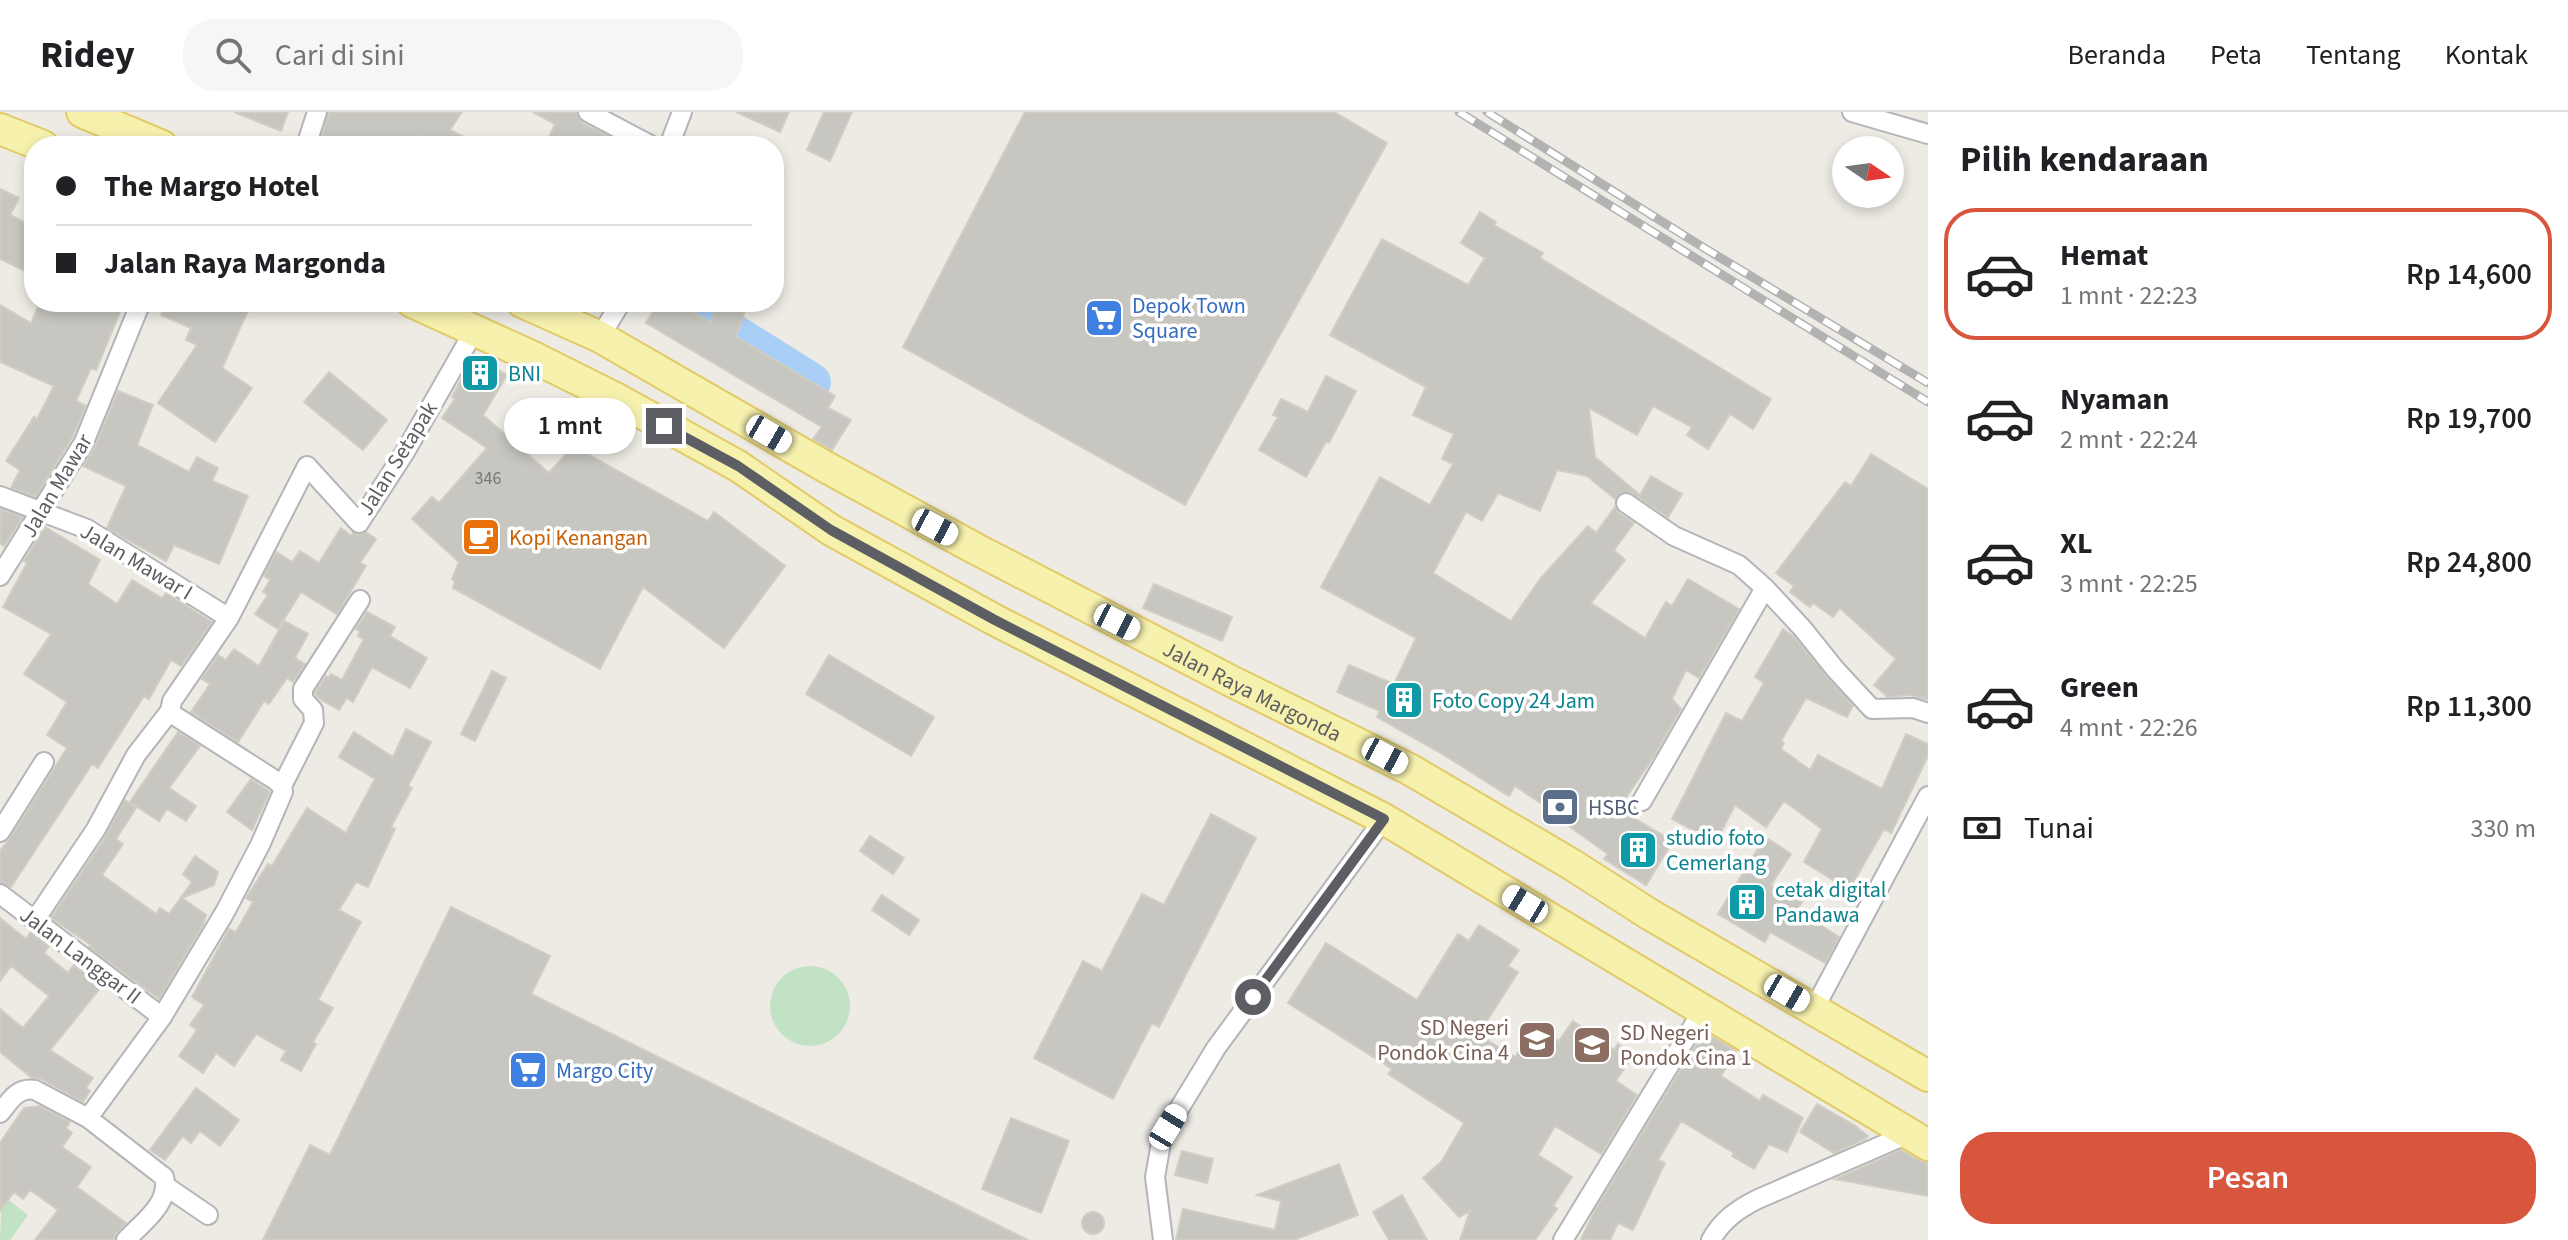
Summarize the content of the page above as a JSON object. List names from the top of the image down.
{
  "streets": {
    "main road": ["Jalan Raya Margonda"],
    "street": [
      "Jalan Setapak",
      "Jalan Mawar",
      "Jalan Mawar I",
      "Jalan Langgar II"
    ]
  },
  "crossings": [
    ["Jalan Setapak", "Jalan Mawar I"],
    ["Jalan Mawar", "Jalan Mawar I"]
  ],
  "places": {
    "supermarket": ["Depok Town Square", "Margo City"],
    "building": [
      "BNI",
      "Foto Copy 24 Jam",
      "studio foto Cemerlang",
      "cetak digital Pandawa"
    ],
    "cafe": ["Kopi Kenangan"],
    "bank": ["HSBC"],
    "school or university": ["SD Negeri Pondok Cina 4", "SD Negeri Pondok Cina 1"]
  },
  "house_numbers": ["346"],
  "north": "right",
  "page": {
    "header": "Ridey",
    "search": "Cari di sini",
    "nav": [
      "Beranda",
      "Peta",
      "Tentang",
      "Kontak"
    ],
    "heading": "Pilih kendaraan",
    "banner": ["The Margo Hotel", "Jalan Raya Margonda"],
    "list": [
      {
        "name": "Hemat",
        "note": "1 mnt · 22:23",
        "value": "Rp 14,600"
      },
      {
        "name": "Nyaman",
        "note": "2 mnt · 22:24",
        "value": "Rp 19,700"
      },
      {
        "name": "XL",
        "note": "3 mnt · 22:25",
        "value": "Rp 24,800"
      },
      {
        "name": "Green",
        "note": "4 mnt · 22:26",
        "value": "Rp 11,300"
      }
    ],
    "bubble": "1 mnt",
    "pay": ["Tunai", "330 m"],
    "buttons": "Pesan"
  }
}
